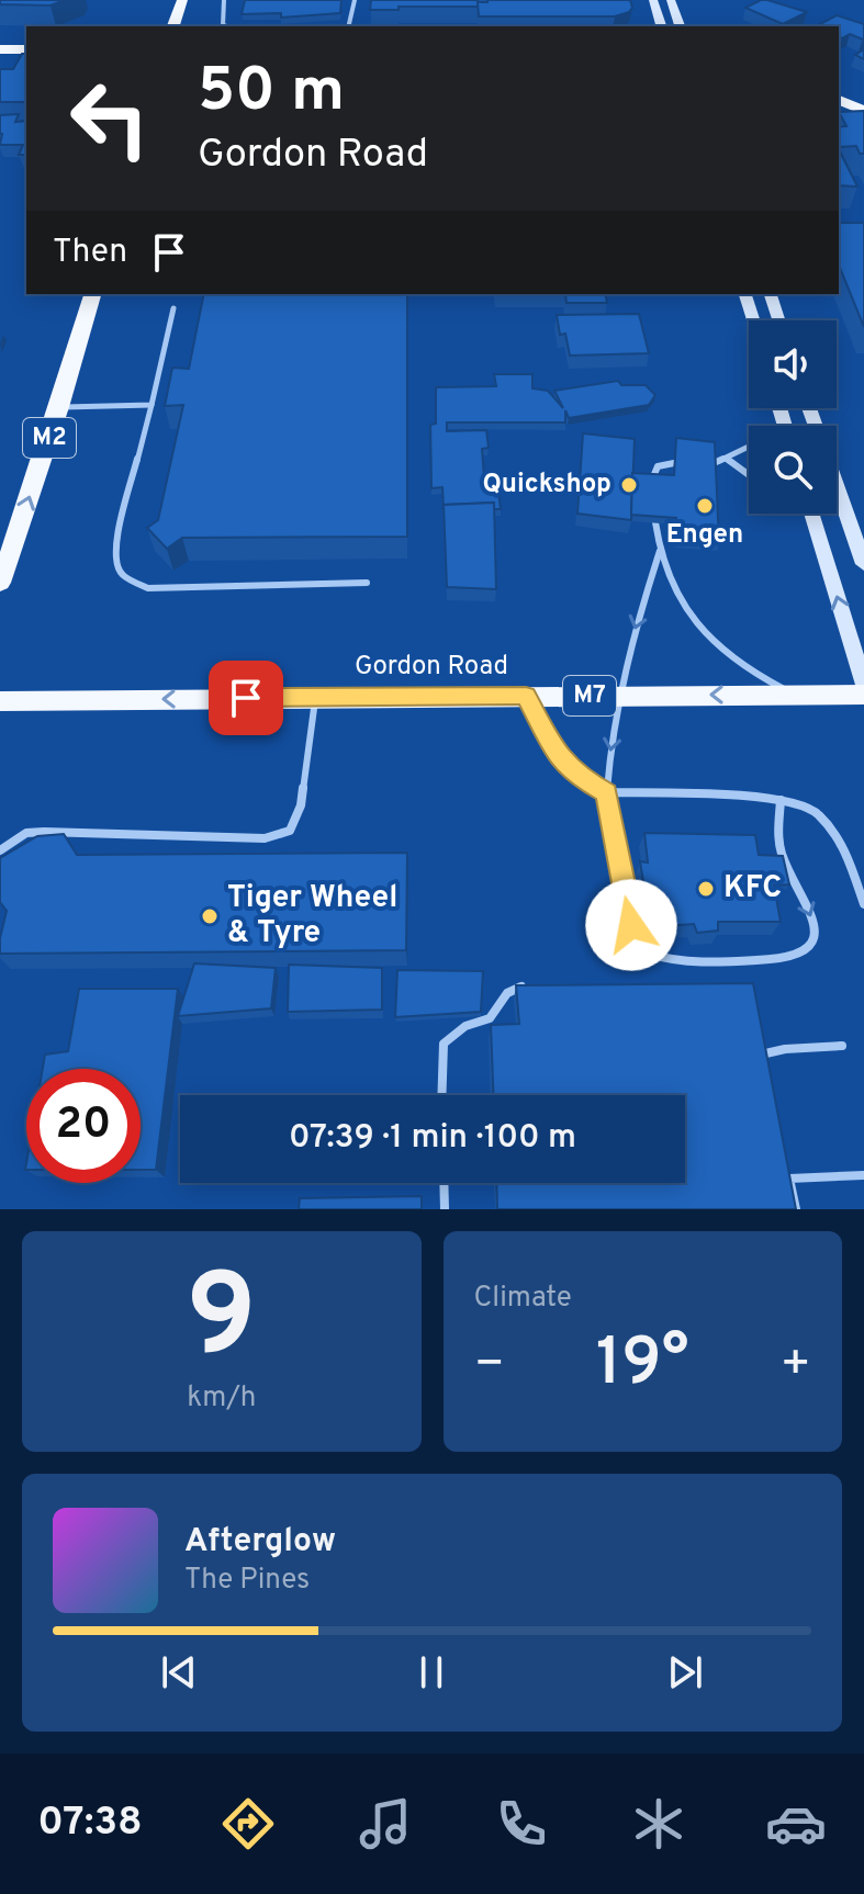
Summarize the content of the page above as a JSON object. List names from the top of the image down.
{
  "streets": {
    "main road": ["M2", "Gordon Road", "M7"]
  },
  "one_way": ["Gordon Road"],
  "places": [
    "Quickshop",
    "Engen",
    "KFC",
    "Tiger Wheel & Tyre"
  ],
  "page": {
    "turn": ["50 m", "Gordon Road"],
    "then": "Then",
    "limit": "20",
    "trip": "07:39 · 1 min · 100 m",
    "tile": [
      ["9", "km/h"],
      "Climate"
    ],
    "heat": ["−", "19°", "+"],
    "song": ["Afterglow", "The Pines"],
    "tabs": "07:38"
  }
}
